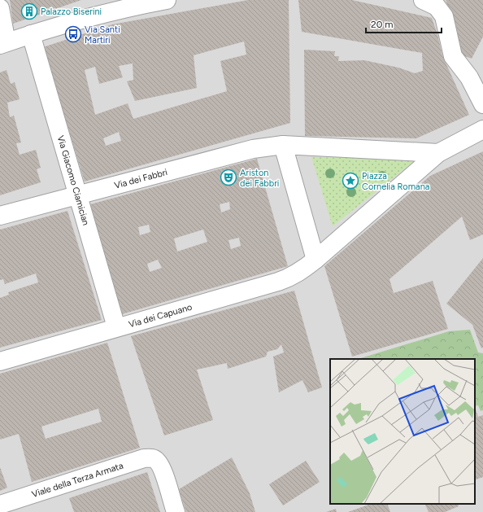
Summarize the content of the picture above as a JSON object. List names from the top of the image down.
{
  "streets": {
    "street": [
      "Via dei Fabbri",
      "Via Giacomo Ciamician",
      "Via dei Capuano",
      "Viale della Terza Armata"
    ]
  },
  "crossings": [
    ["Via dei Fabbri", "Via Giacomo Ciamician"],
    ["Via Giacomo Ciamician", "Via dei Capuano"]
  ],
  "places": {
    "building": ["Palazzo Biserini"],
    "bus stop": ["Via Santi Martiri"],
    "theatre": ["Ariston dei Fabbri"],
    "place": ["Piazza Cornelia Romana"]
  },
  "scale_bar": "20 m"
}
